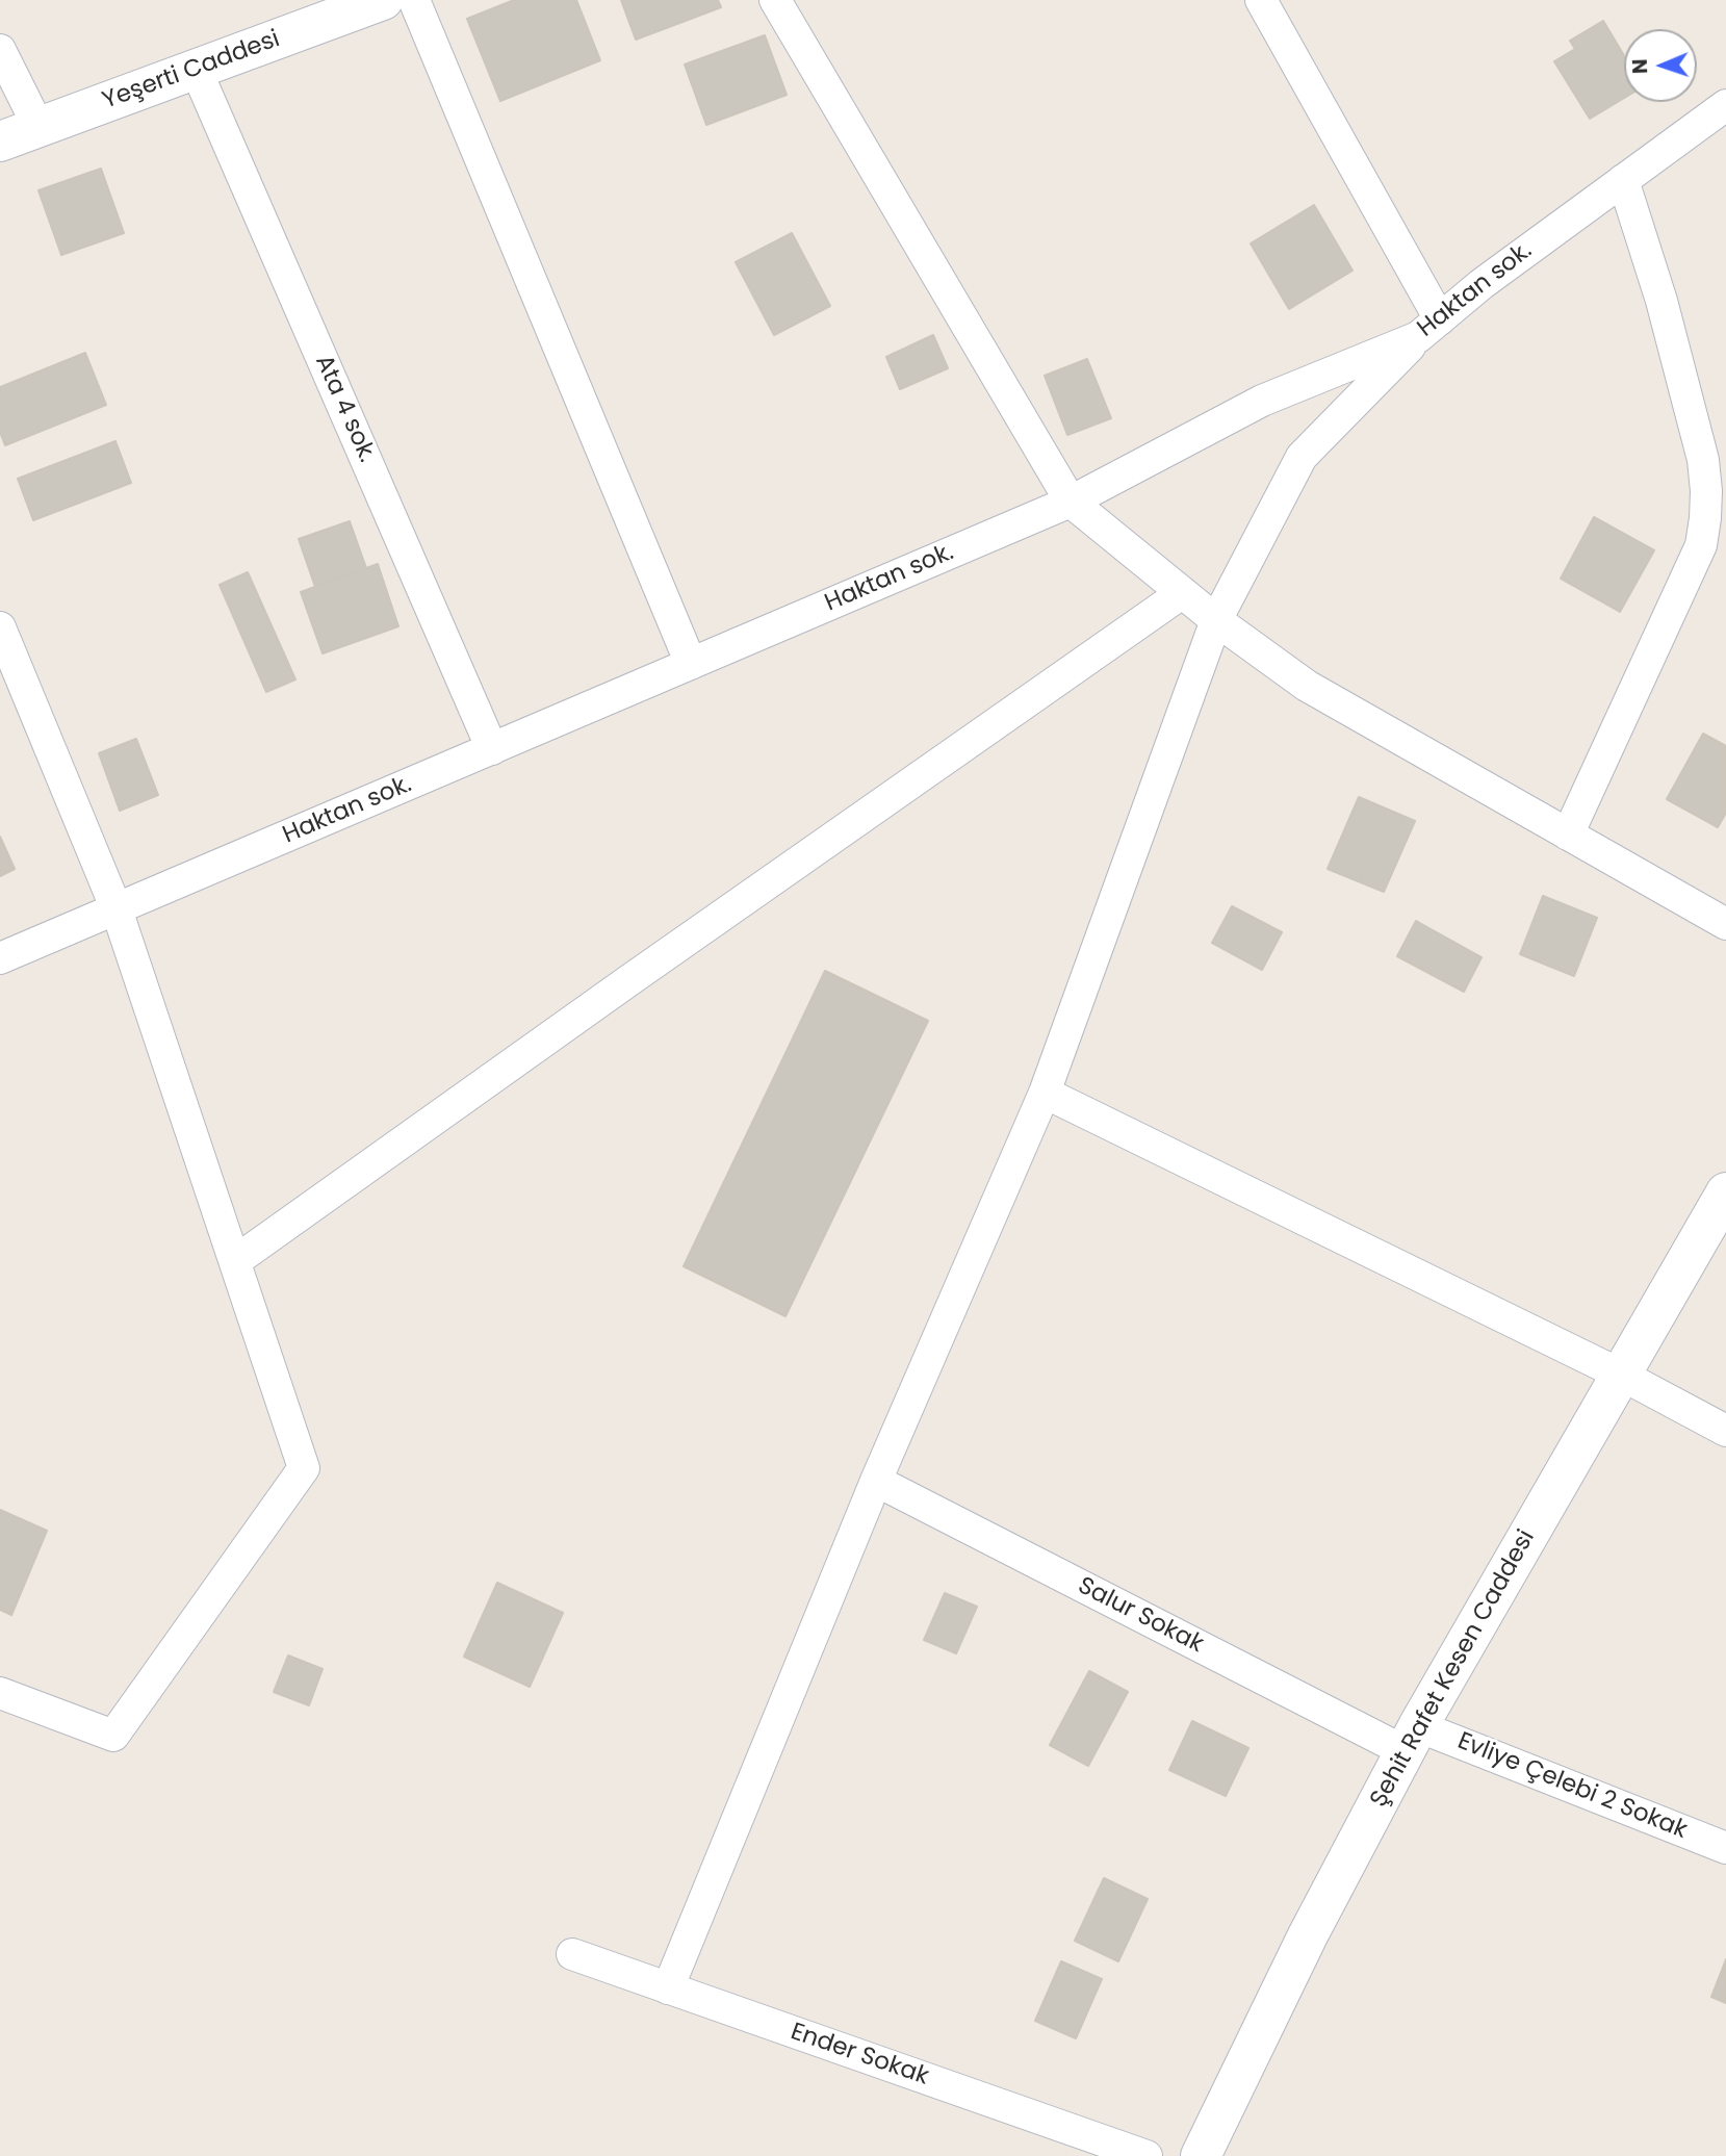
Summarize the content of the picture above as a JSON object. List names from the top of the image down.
{
  "streets": {
    "street": [
      "Yeşerti Caddesi",
      "Haktan sok.",
      "Ata 4 sok.",
      "Salur Sokak",
      "Şehit Rafet Kesen Caddesi",
      "Evliye Çelebi 2 Sokak",
      "Ender Sokak"
    ]
  },
  "crossings": [
    ["Yeşerti Caddesi", "Ata 4 sok."],
    ["Haktan sok.", "Ata 4 sok."],
    ["Salur Sokak", "Şehit Rafet Kesen Caddesi"],
    ["Salur Sokak", "Evliye Çelebi 2 Sokak"],
    ["Şehit Rafet Kesen Caddesi", "Evliye Çelebi 2 Sokak"]
  ],
  "north": "left"
}
